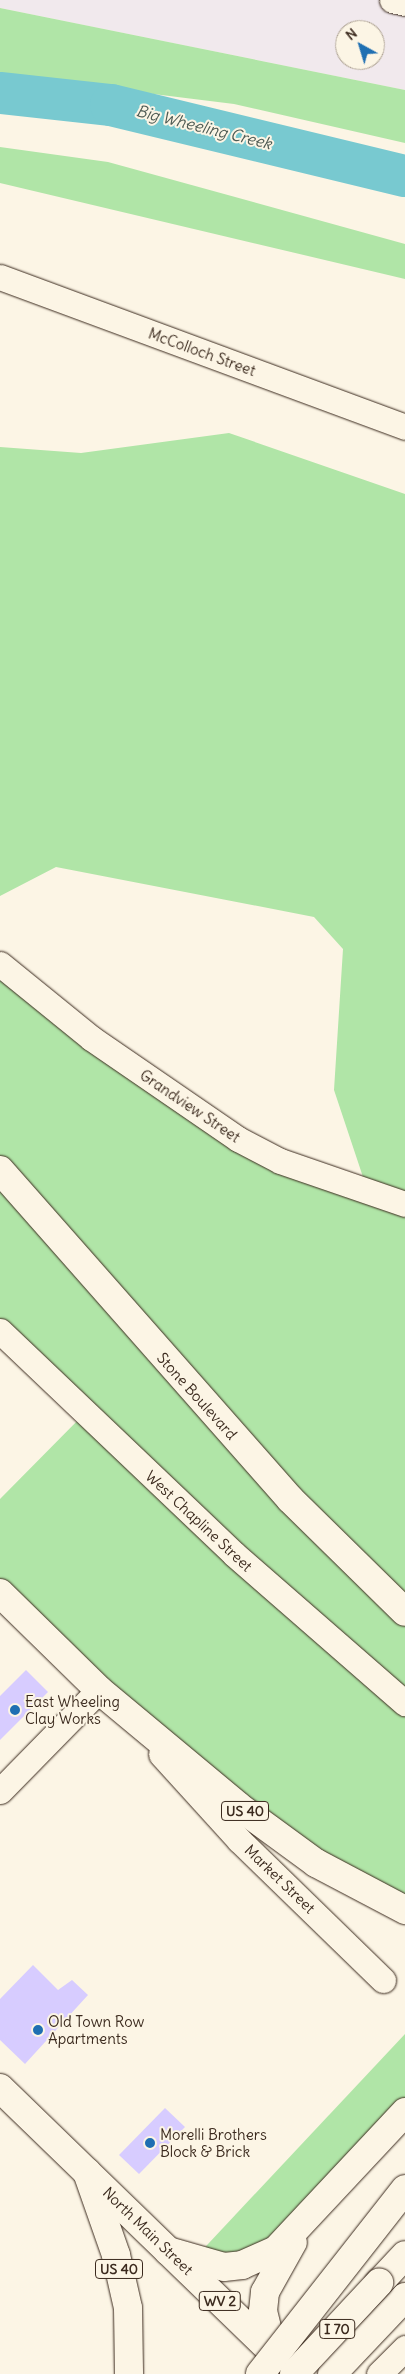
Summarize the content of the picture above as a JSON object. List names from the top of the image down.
{
  "streets": {
    "main road": [
      "Stone Boulevard",
      "US 40",
      "Market Street",
      "North Main Street",
      "WV 2",
      "I 70"
    ],
    "street": ["McColloch Street", "Grandview Street", "West Chapline Street"]
  },
  "crossings": [
    ["US 40", "North Main Street"],
    ["North Main Street", "I 70"]
  ],
  "water": ["Big Wheeling Creek"],
  "places": ["East Wheeling Clay Works", "Old Town Row Apartments", "Morelli Brothers Block & Brick"],
  "north": "top left"
}
